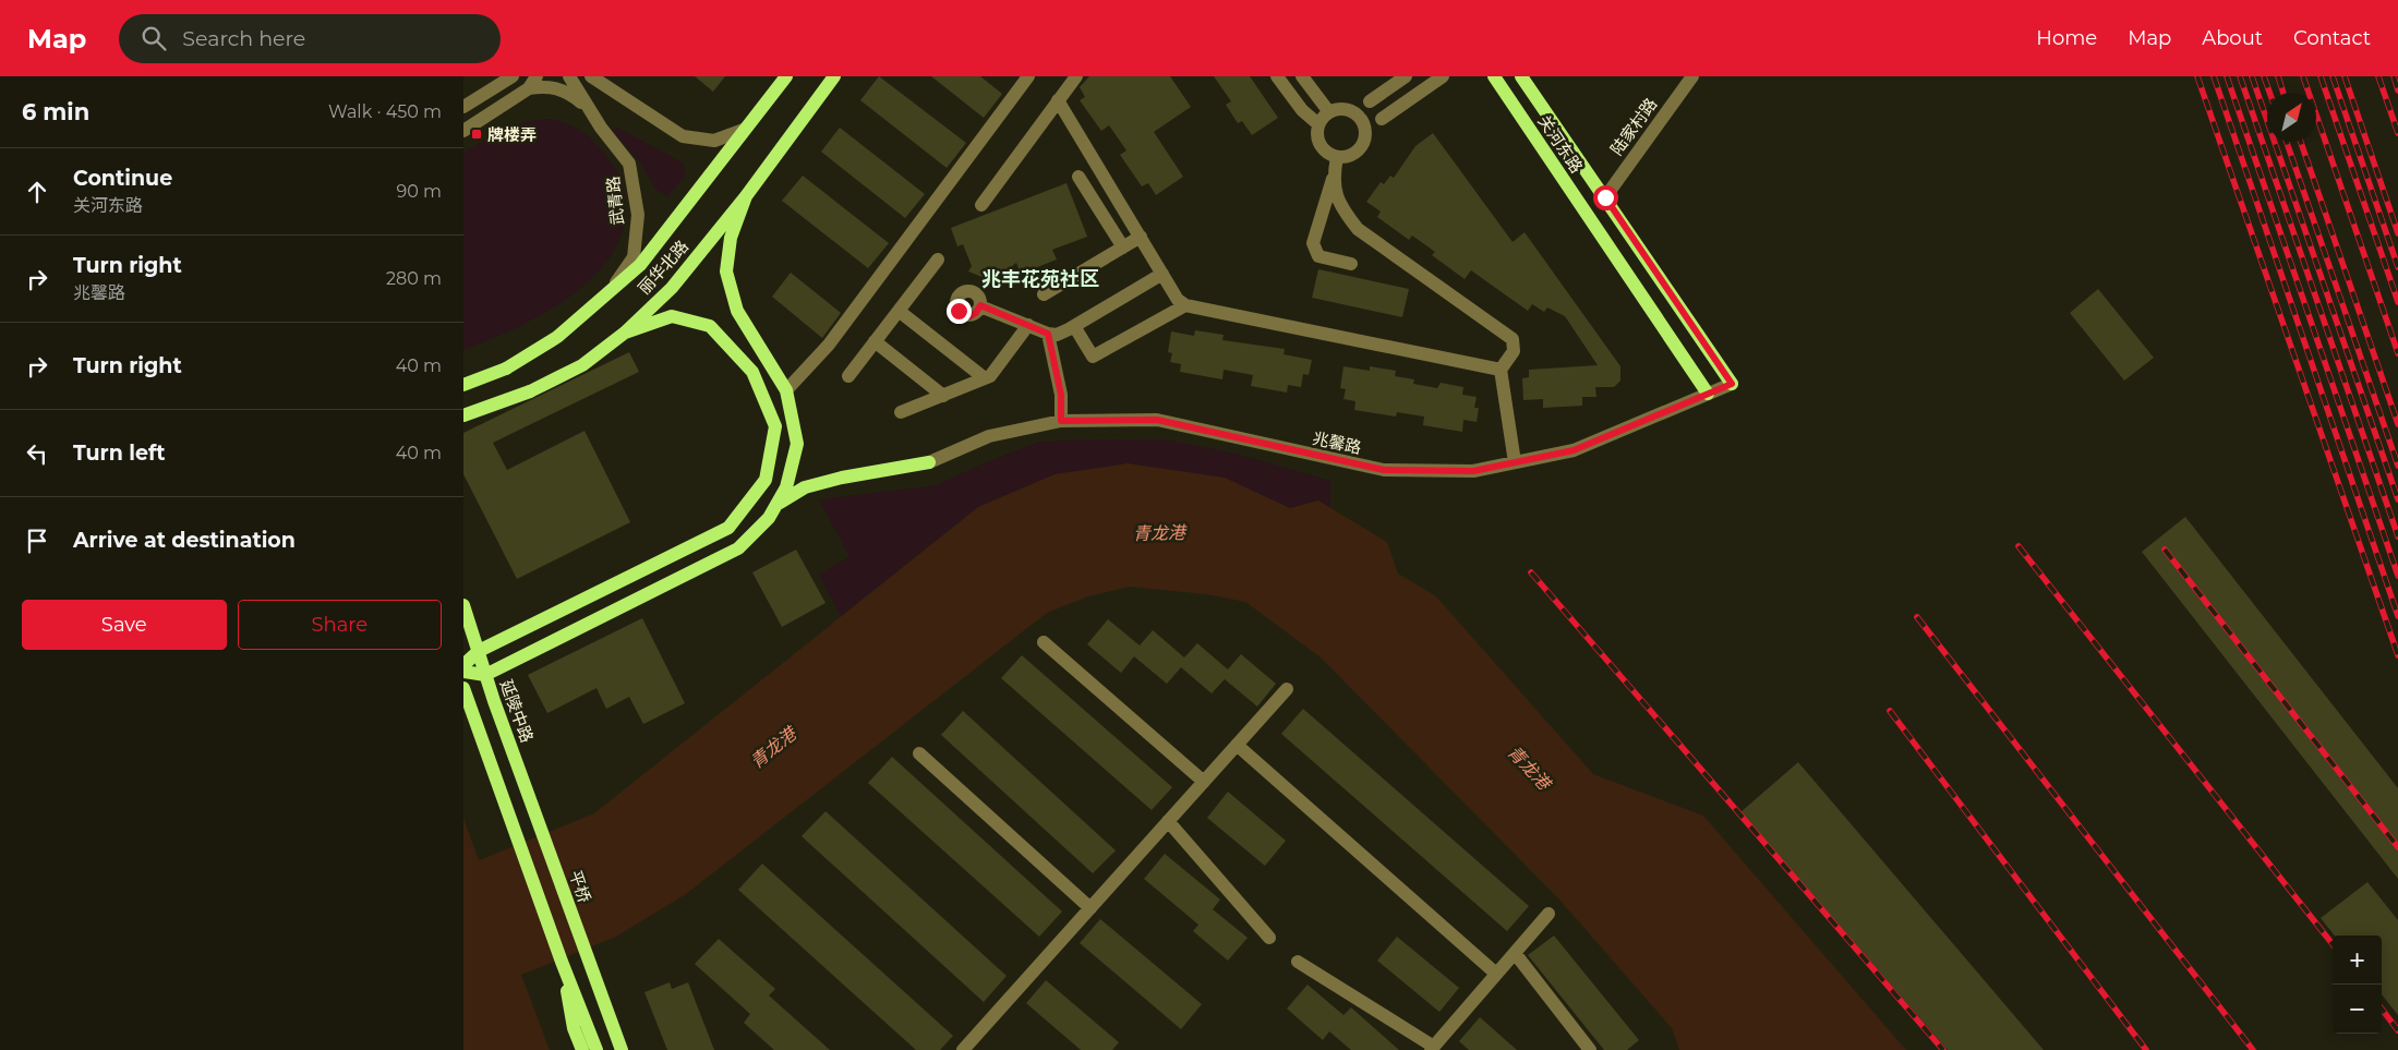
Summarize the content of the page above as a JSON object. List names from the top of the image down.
{
  "streets": {
    "main road": [
      "关河东路",
      "丽华北路",
      "延陵中路",
      "平桥"
    ],
    "street": ["陆家村路", "武青路", "兆馨路"]
  },
  "crossings": [
    ["陆家村路", "关河东路"],
    ["关河东路", "兆馨路"],
    ["武青路", "丽华北路"],
    ["延陵中路", "平桥"]
  ],
  "districts": ["兆丰花苑社区"],
  "water": ["青龙港"],
  "places": {
    "transit": ["牌楼弄"]
  },
  "north": "top right",
  "page": {
    "header": "Map",
    "search": "Search here",
    "nav": [
      "Home",
      "Map",
      "About",
      "Contact"
    ],
    "heading": ["6 min", "Walk · 450 m"],
    "list": [
      ["Continue", "关河东路", "90 m"],
      ["Turn right", "兆馨路", "280 m"],
      ["Turn right", "40 m"],
      ["Turn left", "40 m"],
      "Arrive at destination"
    ],
    "buttons": ["Save", "Share"],
    "map_buttons": ["+", "−"]
  }
}
